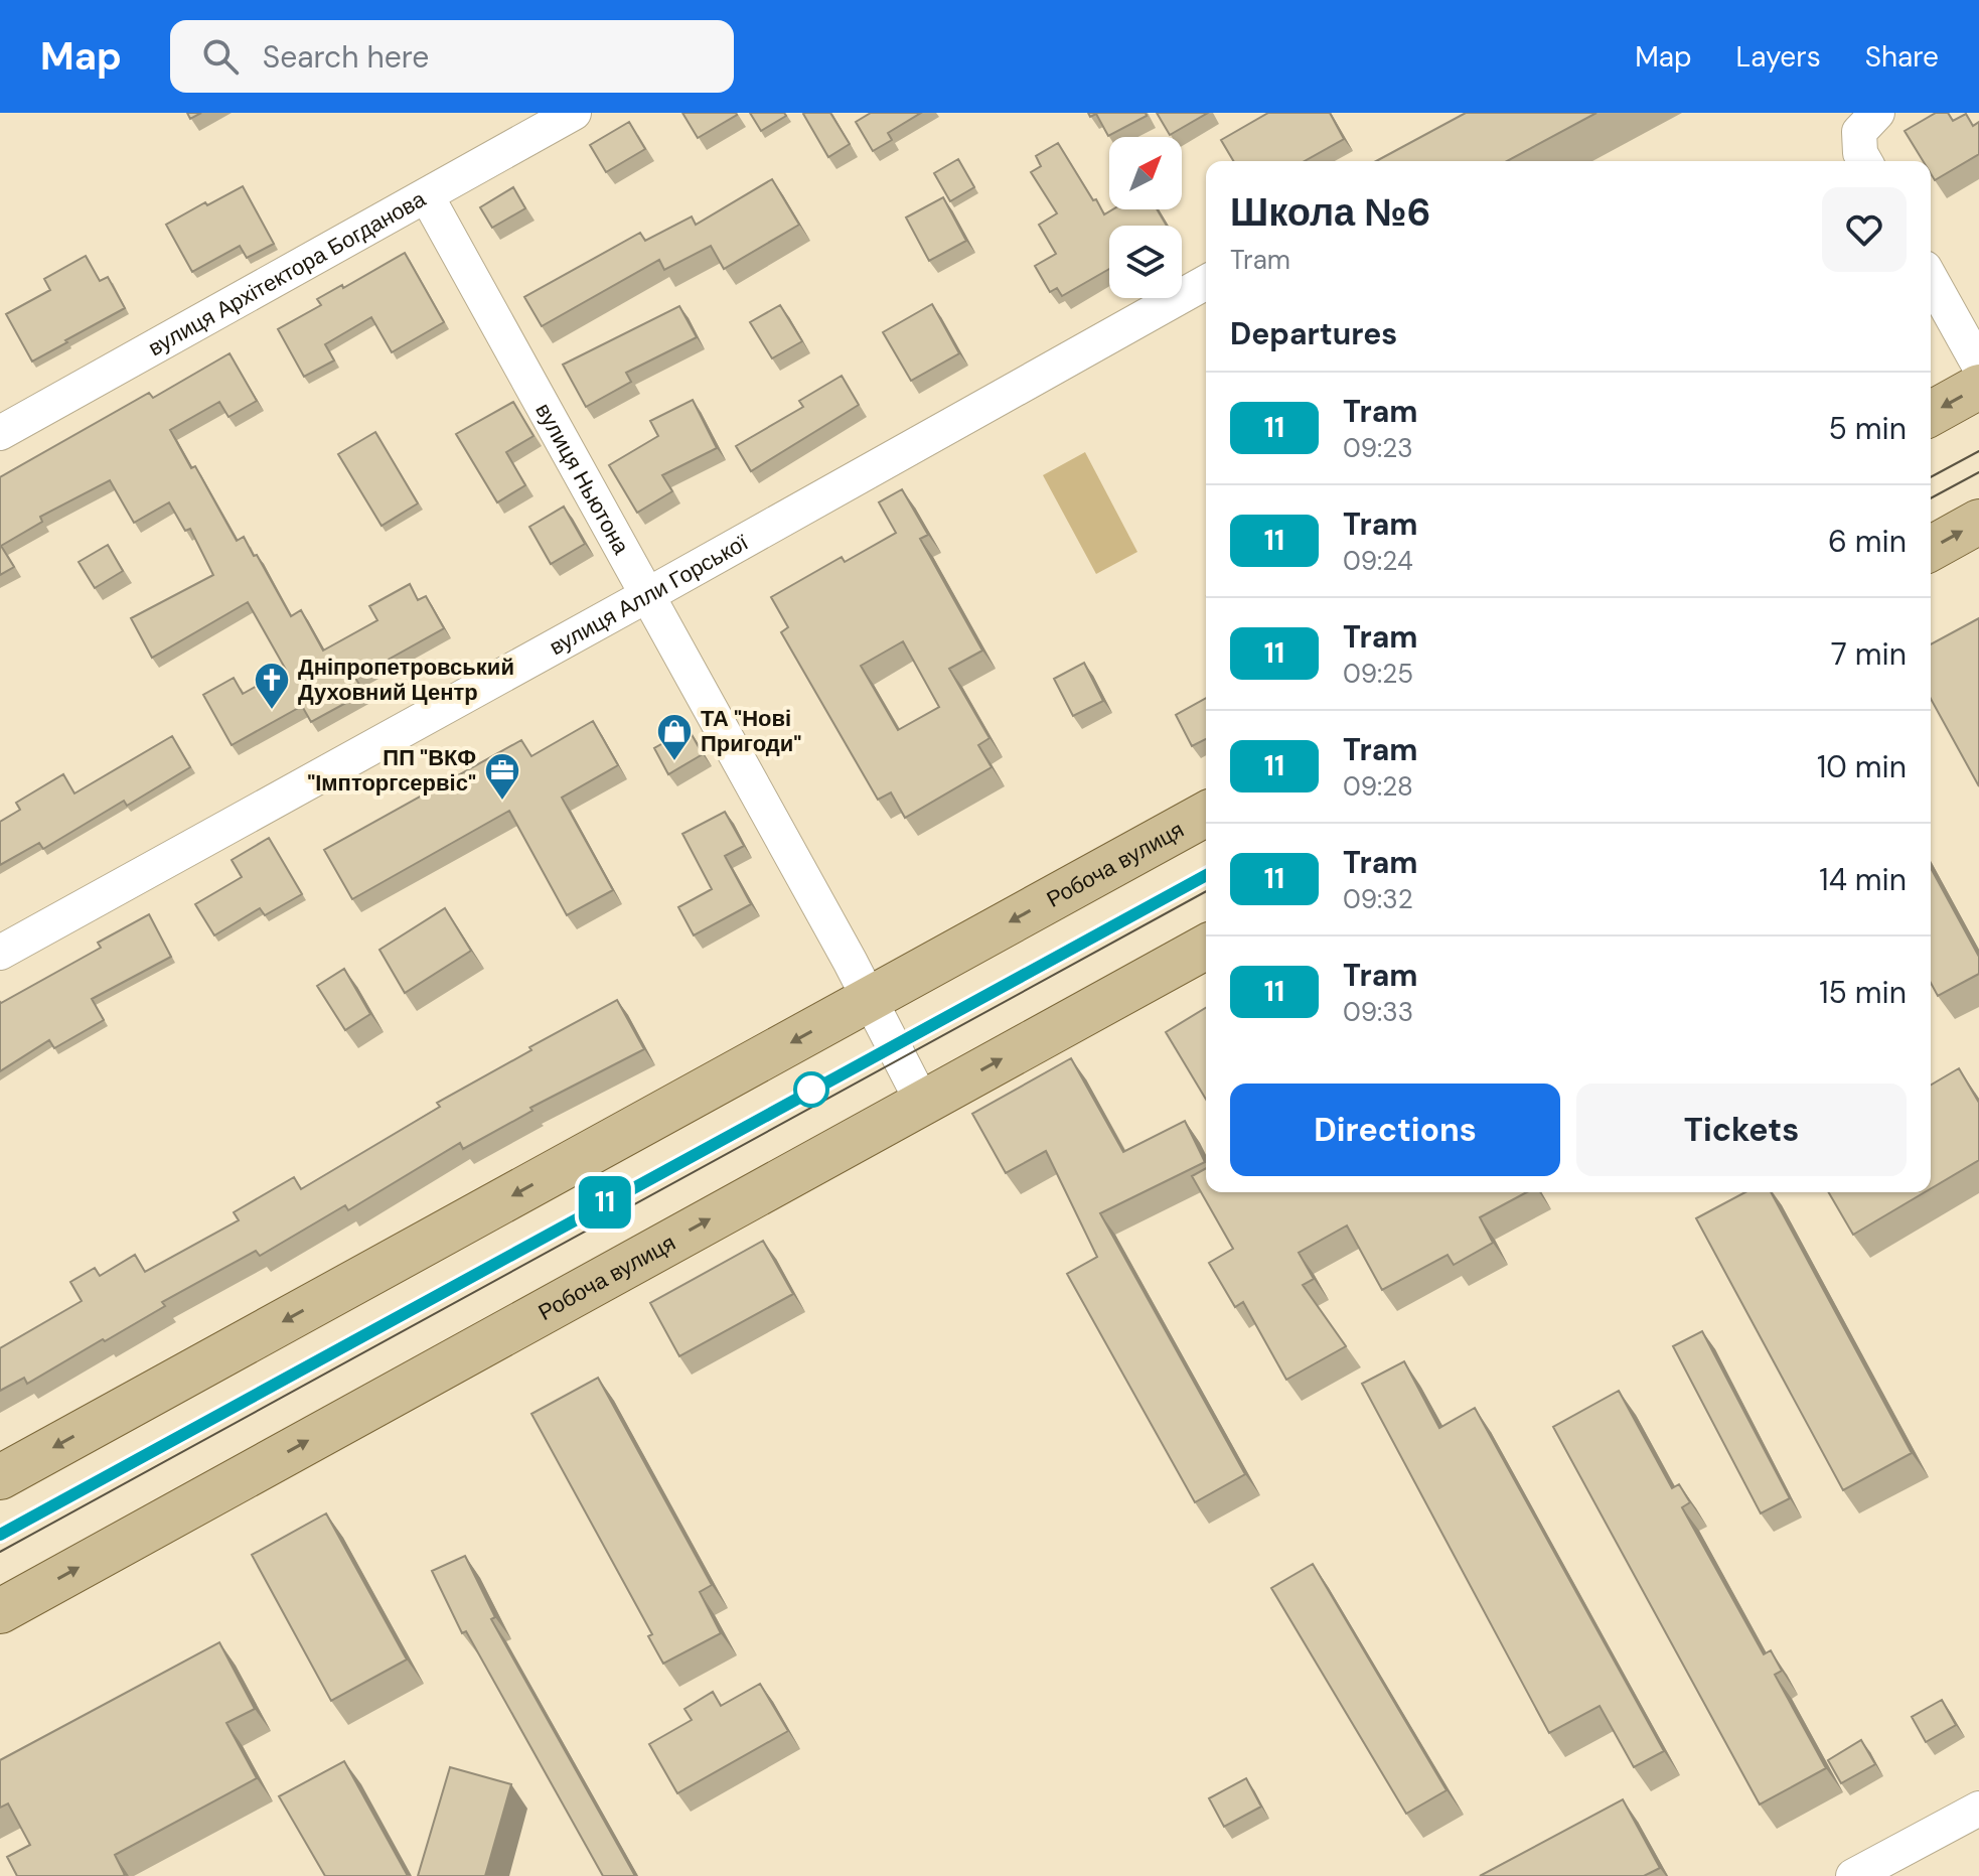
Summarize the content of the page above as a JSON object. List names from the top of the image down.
{
  "streets": {
    "main road": ["Робоча вулиця"],
    "street": ["вулиця Архітектора Богданова", "вулиця Ньютона", "вулиця Алли Горської"]
  },
  "crossings": [
    ["вулиця Архітектора Богданова", "вулиця Ньютона"],
    ["вулиця Ньютона", "вулиця Алли Горської"],
    ["вулиця Ньютона", "Робоча вулиця"]
  ],
  "places": {
    "church": ["Дніпропетровський Духовний Центр"],
    "shop": ["ТА \"Нові Пригоди\""],
    "office": ["ПП \"ВКФ \"Імпторгсервіс\""]
  },
  "lines": ["tram line 11"],
  "north": "top right",
  "page": {
    "header": "Map",
    "search": "Search here",
    "nav": ["Map", "Layers", "Share"],
    "on_map": "11",
    "heading": [
      ["Школа №6", "Tram"],
      "Departures"
    ],
    "list": [
      {
        "mark": "11",
        "name": "Tram",
        "note": "09:23",
        "value": "5 min"
      },
      {
        "mark": "11",
        "name": "Tram",
        "note": "09:24",
        "value": "6 min"
      },
      {
        "mark": "11",
        "name": "Tram",
        "note": "09:25",
        "value": "7 min"
      },
      {
        "mark": "11",
        "name": "Tram",
        "note": "09:28",
        "value": "10 min"
      },
      {
        "mark": "11",
        "name": "Tram",
        "note": "09:32",
        "value": "14 min"
      },
      {
        "mark": "11",
        "name": "Tram",
        "note": "09:33",
        "value": "15 min"
      }
    ],
    "buttons": ["Directions", "Tickets"]
  }
}
